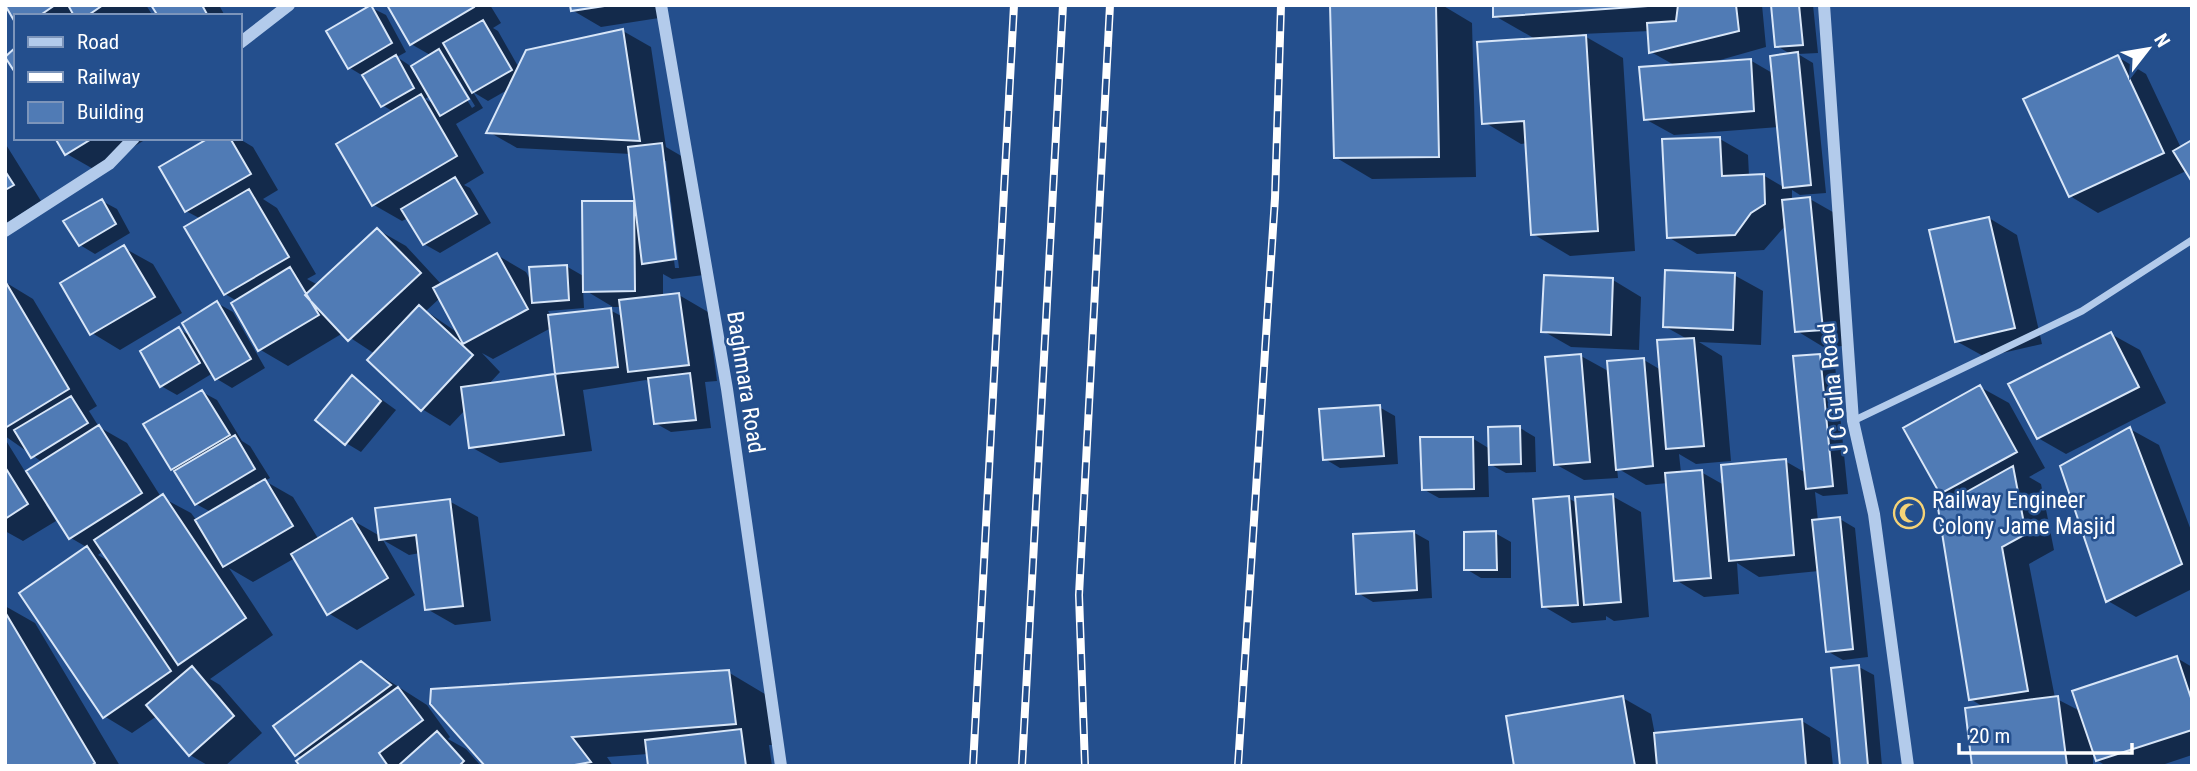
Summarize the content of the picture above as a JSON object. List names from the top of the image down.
{
  "streets": {
    "street": ["Baghmara Road", "J C Guha Road"]
  },
  "places": {
    "mosque": ["Railway Engineer Colony Jame Masjid"]
  },
  "legend": ["Road", "Railway", "Building"],
  "scale_bar": "20 m",
  "north": "top right"
}
